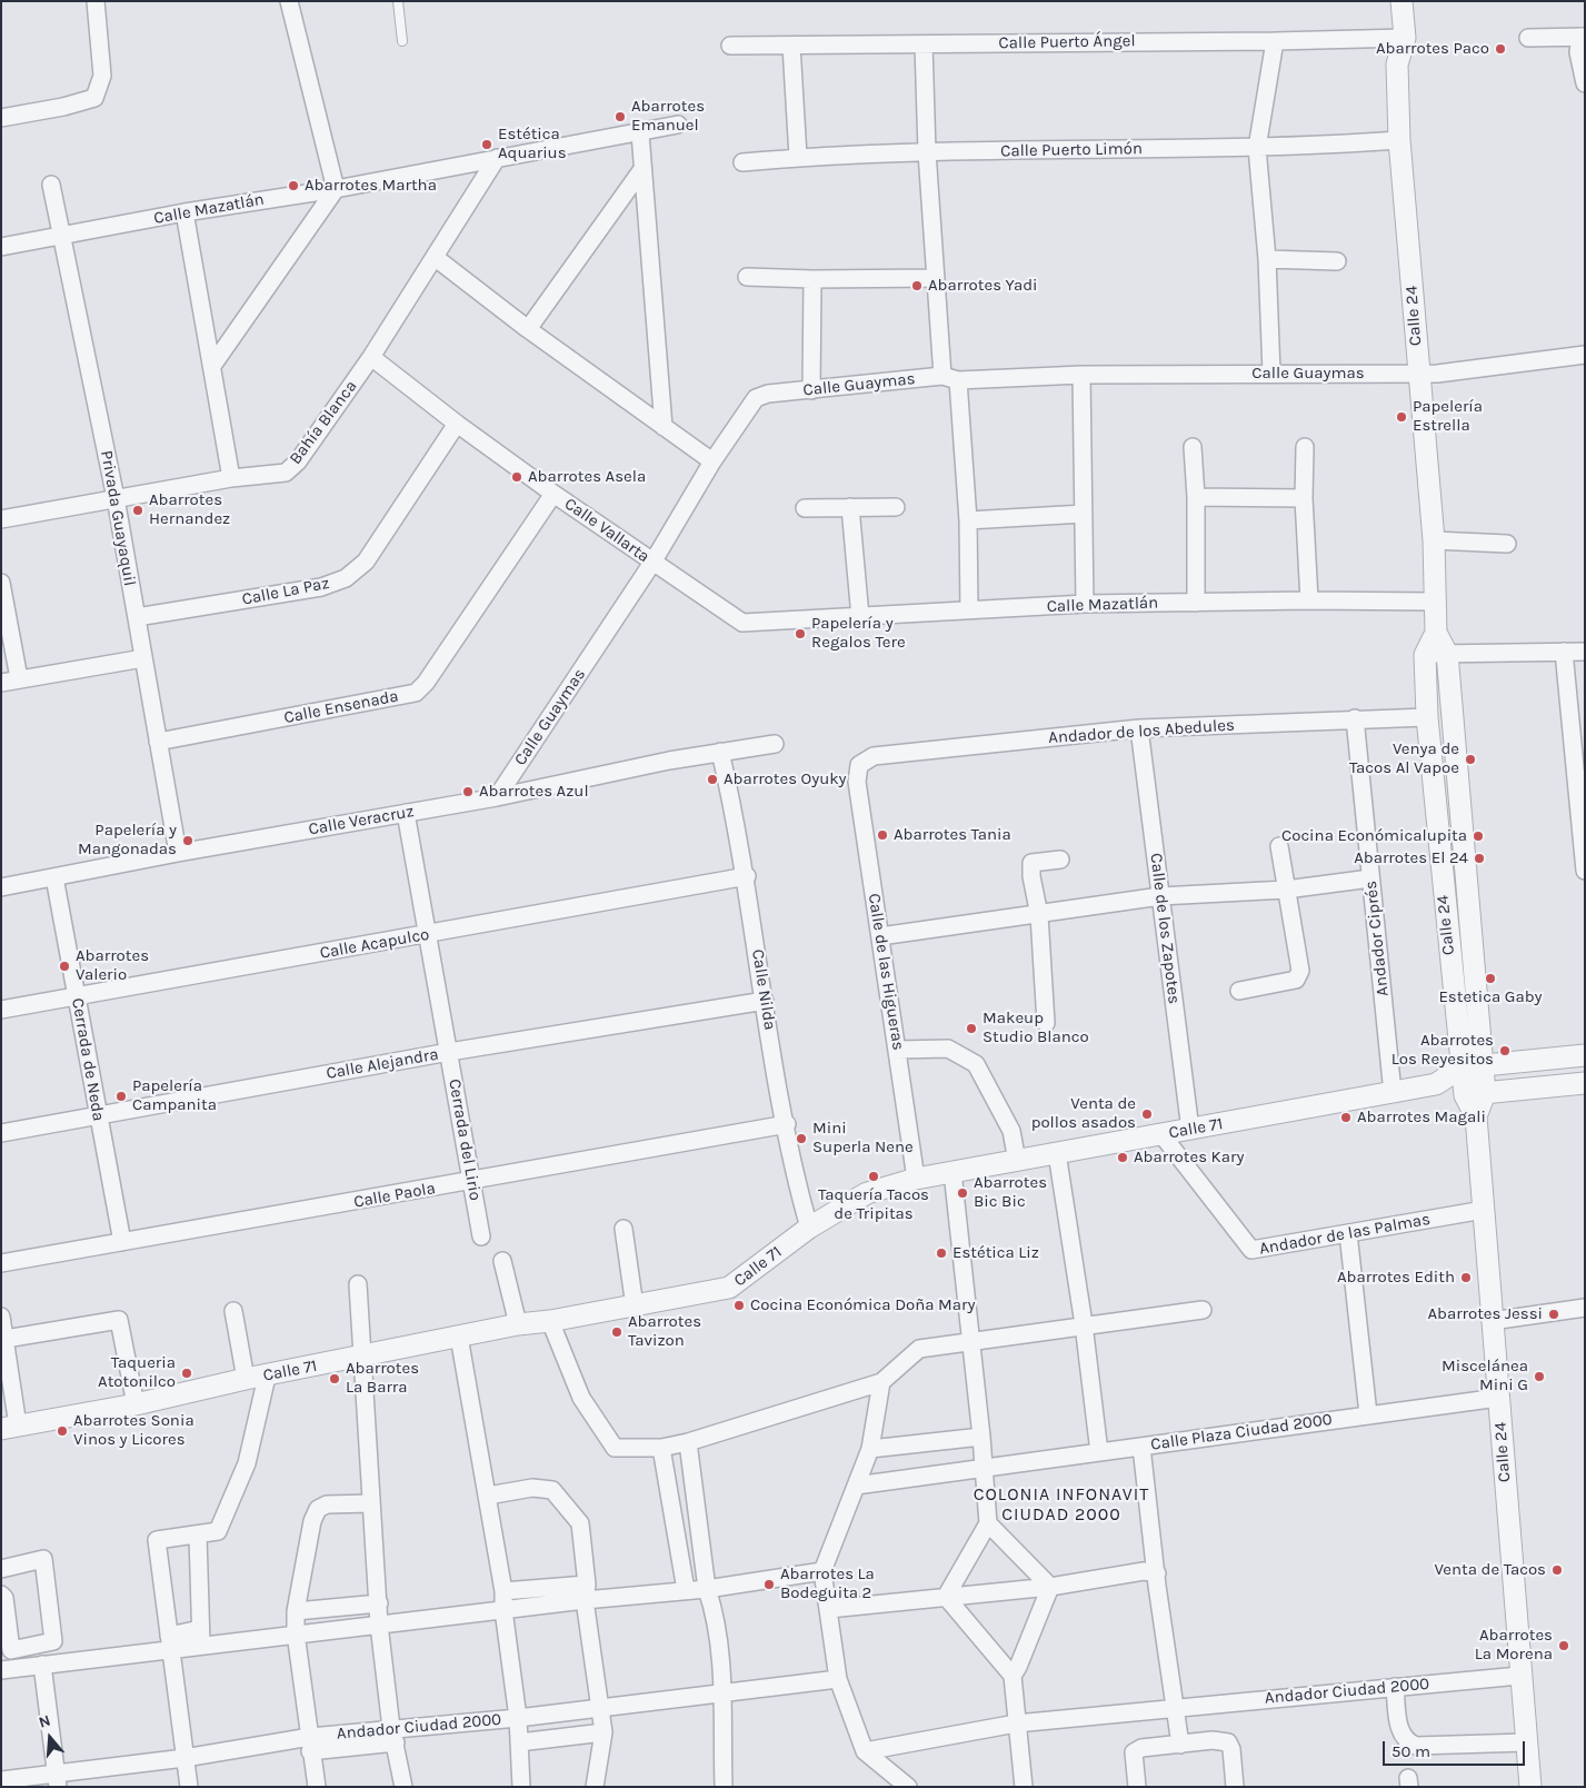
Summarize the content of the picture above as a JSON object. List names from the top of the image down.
{
  "streets": {
    "street": [
      "Calle Puerto Ángel",
      "Calle Puerto Limón",
      "Calle Mazatlán",
      "Calle 24",
      "Calle Guaymas",
      "Bahía Blanca",
      "Privada Guayaquil",
      "Calle Vallarta",
      "Calle La Paz",
      "Calle Ensenada",
      "Andador de los Abedules",
      "Calle Veracruz",
      "Calle de los Zapotes",
      "Andador Ciprés",
      "Calle Acapulco",
      "Calle de las Higueras",
      "Calle Nilda",
      "Cerrada de Neda",
      "Calle Alejandra",
      "Calle 71",
      "Cerrada del Lirio",
      "Calle Paola",
      "Andador de las Palmas",
      "Calle Plaza Ciudad 2000",
      "Andador Ciudad 2000"
    ]
  },
  "crossings": [
    ["Calle Puerto Ángel", "Calle 24"],
    ["Calle Puerto Limón", "Calle 24"],
    ["Calle Mazatlán", "Calle 24"],
    ["Calle Mazatlán", "Bahía Blanca"],
    ["Calle Mazatlán", "Privada Guayaquil"],
    ["Calle Mazatlán", "Calle Vallarta"],
    ["Calle 24", "Calle Guaymas"],
    ["Calle 24", "Andador de los Abedules"],
    ["Calle 24", "Calle 71"],
    ["Calle 24", "Andador de las Palmas"],
    ["Calle 24", "Calle Plaza Ciudad 2000"],
    ["Calle 24", "Andador Ciudad 2000"],
    ["Calle Guaymas", "Calle Vallarta"],
    ["Calle Guaymas", "Calle Veracruz"],
    ["Bahía Blanca", "Privada Guayaquil"],
    ["Bahía Blanca", "Calle Vallarta"],
    ["Privada Guayaquil", "Calle La Paz"],
    ["Privada Guayaquil", "Calle Ensenada"],
    ["Privada Guayaquil", "Calle Veracruz"],
    ["Calle Vallarta", "Calle La Paz"],
    ["Calle Vallarta", "Calle Ensenada"],
    ["Andador de los Abedules", "Calle de los Zapotes"],
    ["Andador de los Abedules", "Andador Ciprés"],
    ["Andador de los Abedules", "Calle de las Higueras"],
    ["Calle Veracruz", "Calle Nilda"],
    ["Calle Veracruz", "Cerrada de Neda"],
    ["Calle Veracruz", "Cerrada del Lirio"],
    ["Calle de los Zapotes", "Calle 71"],
    ["Andador Ciprés", "Calle 71"],
    ["Calle Acapulco", "Calle Nilda"],
    ["Calle Acapulco", "Cerrada de Neda"],
    ["Calle Acapulco", "Cerrada del Lirio"],
    ["Calle de las Higueras", "Calle 71"],
    ["Calle Nilda", "Calle Alejandra"],
    ["Calle Nilda", "Calle 71"],
    ["Calle Nilda", "Calle Paola"],
    ["Cerrada de Neda", "Calle Alejandra"],
    ["Cerrada de Neda", "Calle Paola"],
    ["Calle Alejandra", "Cerrada del Lirio"],
    ["Calle 71", "Andador de las Palmas"],
    ["Cerrada del Lirio", "Calle Paola"]
  ],
  "districts": ["COLONIA INFONAVIT CIUDAD 2000"],
  "places": [
    "Abarrotes Paco",
    "Abarrotes Emanuel",
    "Estética Aquarius",
    "Abarrotes Martha",
    "Abarrotes Yadi",
    "Papelería Estrella",
    "Abarrotes Asela",
    "Abarrotes Hernandez",
    "Papelería y Regalos Tere",
    "Venya de Tacos Al Vapoe",
    "Abarrotes Oyuky",
    "Abarrotes Azul",
    "Abarrotes Tania",
    "Cocina Económicalupita",
    "Papelería y Mangonadas",
    "Abarrotes El 24",
    "Abarrotes Valerio",
    "Estetica Gaby",
    "Makeup Studio Blanco",
    "Abarrotes Los Reyesitos",
    "Papelería Campanita",
    "Venta de pollos asados",
    "Abarrotes Magali",
    "Mini Superla Nene",
    "Abarrotes Kary",
    "Taquería Tacos de Tripitas",
    "Abarrotes Bic Bic",
    "Estética Liz",
    "Abarrotes Edith",
    "Cocina Económica Doña Mary",
    "Abarrotes Jessi",
    "Abarrotes Tavizon",
    "Taqueria Atotonilco",
    "Miscelánea Mini G",
    "Abarrotes La Barra",
    "Abarrotes Sonia Vinos y Licores",
    "Venta de Tacos",
    "Abarrotes La Bodeguita 2",
    "Abarrotes La Morena"
  ],
  "scale_bar": "50 m",
  "north": "top"
}
